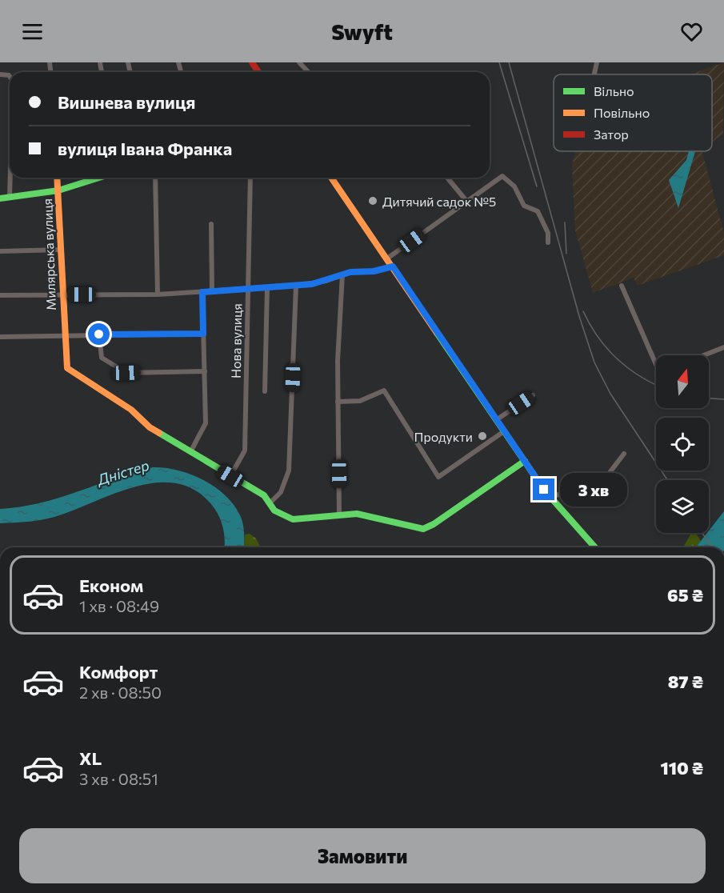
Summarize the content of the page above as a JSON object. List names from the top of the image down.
{
  "streets": {
    "street": ["Милярська вулиця", "Нова вулиця"]
  },
  "crossings": [
    ["Милярська вулиця", "Нова вулиця"]
  ],
  "water": ["Дністер"],
  "places": ["Дитячий садок №5", "Продукти"],
  "legend": ["Вільно", "Повільно", "Затор"],
  "north": "top",
  "page": {
    "header": "Swyft",
    "banner": ["Вишнева вулиця", "вулиця Івана Франка"],
    "bubble": "3 хв",
    "list": [
      {
        "name": "Економ",
        "note": "1 хв · 08:49",
        "value": "65 ₴"
      },
      {
        "name": "Комфорт",
        "note": "2 хв · 08:50",
        "value": "87 ₴"
      },
      {
        "name": "XL",
        "note": "3 хв · 08:51",
        "value": "110 ₴"
      }
    ],
    "buttons": "Замовити"
  }
}
